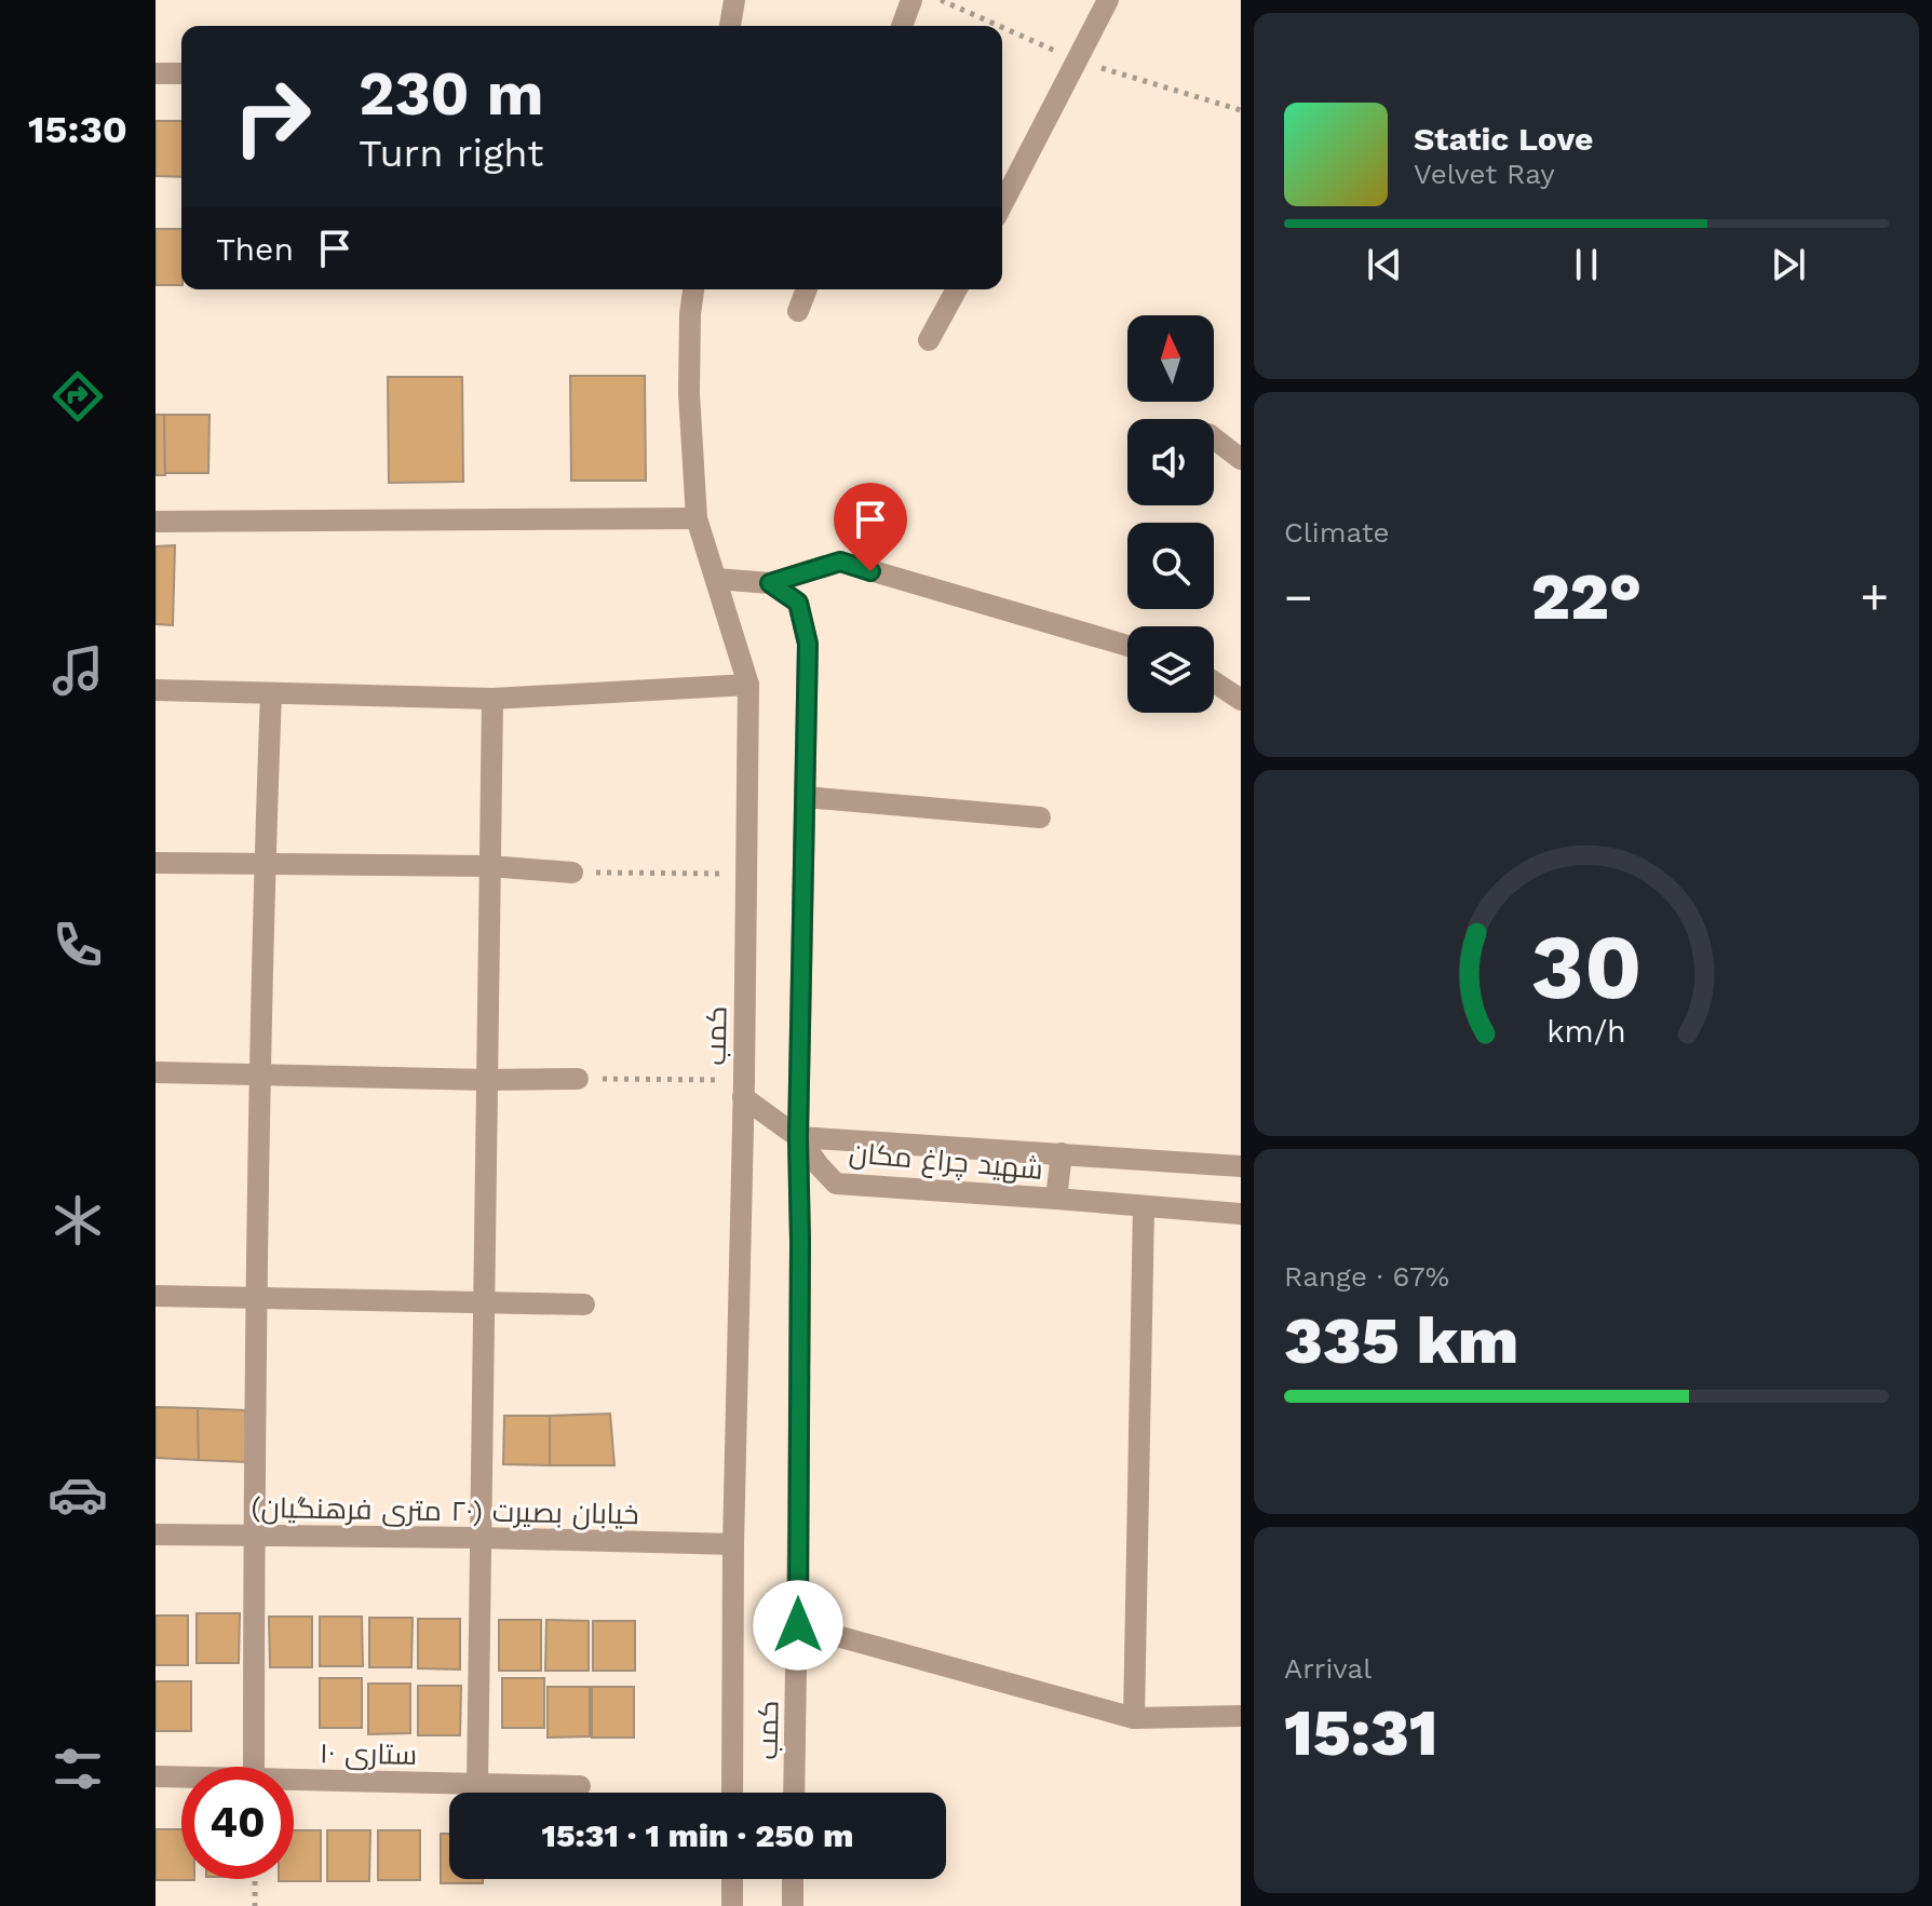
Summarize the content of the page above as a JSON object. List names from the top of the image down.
{
  "streets": {
    "street": [
      "کمب",
      "شهید چراغ مکان",
      "خیابان بصیرت (۲۰ متری فرهنگیان)",
      "ستاری ۱۰"
    ]
  },
  "crossings": [
    ["کمب", "شهید چراغ مکان"],
    ["کمب", "خیابان بصیرت (۲۰ متری فرهنگیان)"]
  ],
  "north": "top",
  "page": {
    "tabs": "15:30",
    "turn": ["230 m", "Turn right"],
    "song": ["Static Love", "Velvet Ray"],
    "then": "Then",
    "tile": [
      "Climate",
      ["Range · 67%", "335 km"],
      ["Arrival", "15:31"]
    ],
    "heat": ["−", "22°", "+"],
    "limit": "40",
    "trip": "15:31 · 1 min · 250 m",
    "gauge": ["30", "km/h"]
  }
}
